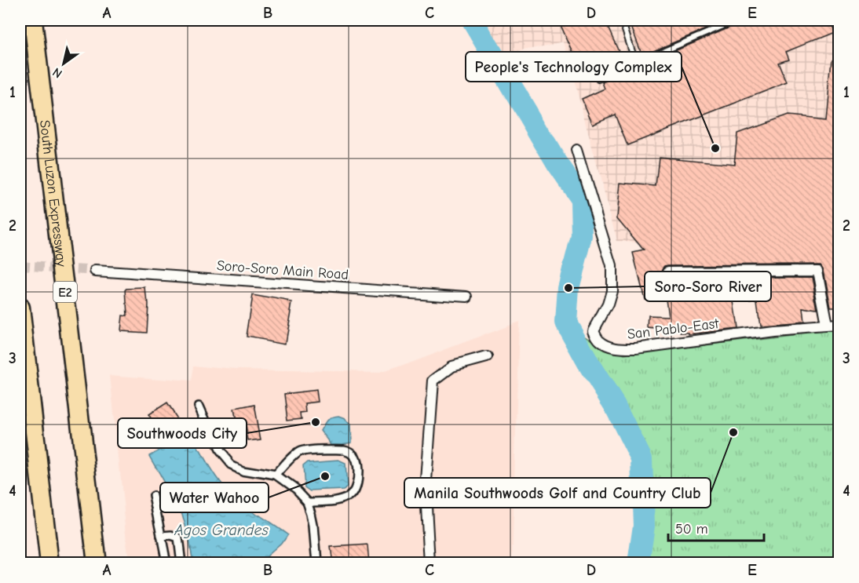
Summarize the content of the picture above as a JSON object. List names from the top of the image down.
{
  "streets": {
    "highway": ["South Luzon Expressway", "E2"],
    "street": ["Soro-Soro Main Road", "San Pablo-East"]
  },
  "water": ["Agos Grandes"],
  "places": [
    "People's Technology Complex",
    "Soro-Soro River",
    "Southwoods City",
    "Manila Southwoods Golf and Country Club",
    "Water Wahoo"
  ],
  "scale_bar": "50 m",
  "north": "bottom left",
  "grid": {
    "columns": [
      "A",
      "B",
      "C",
      "D",
      "E"
    ],
    "rows": [
      "1",
      "2",
      "3",
      "4"
    ]
  }
}
